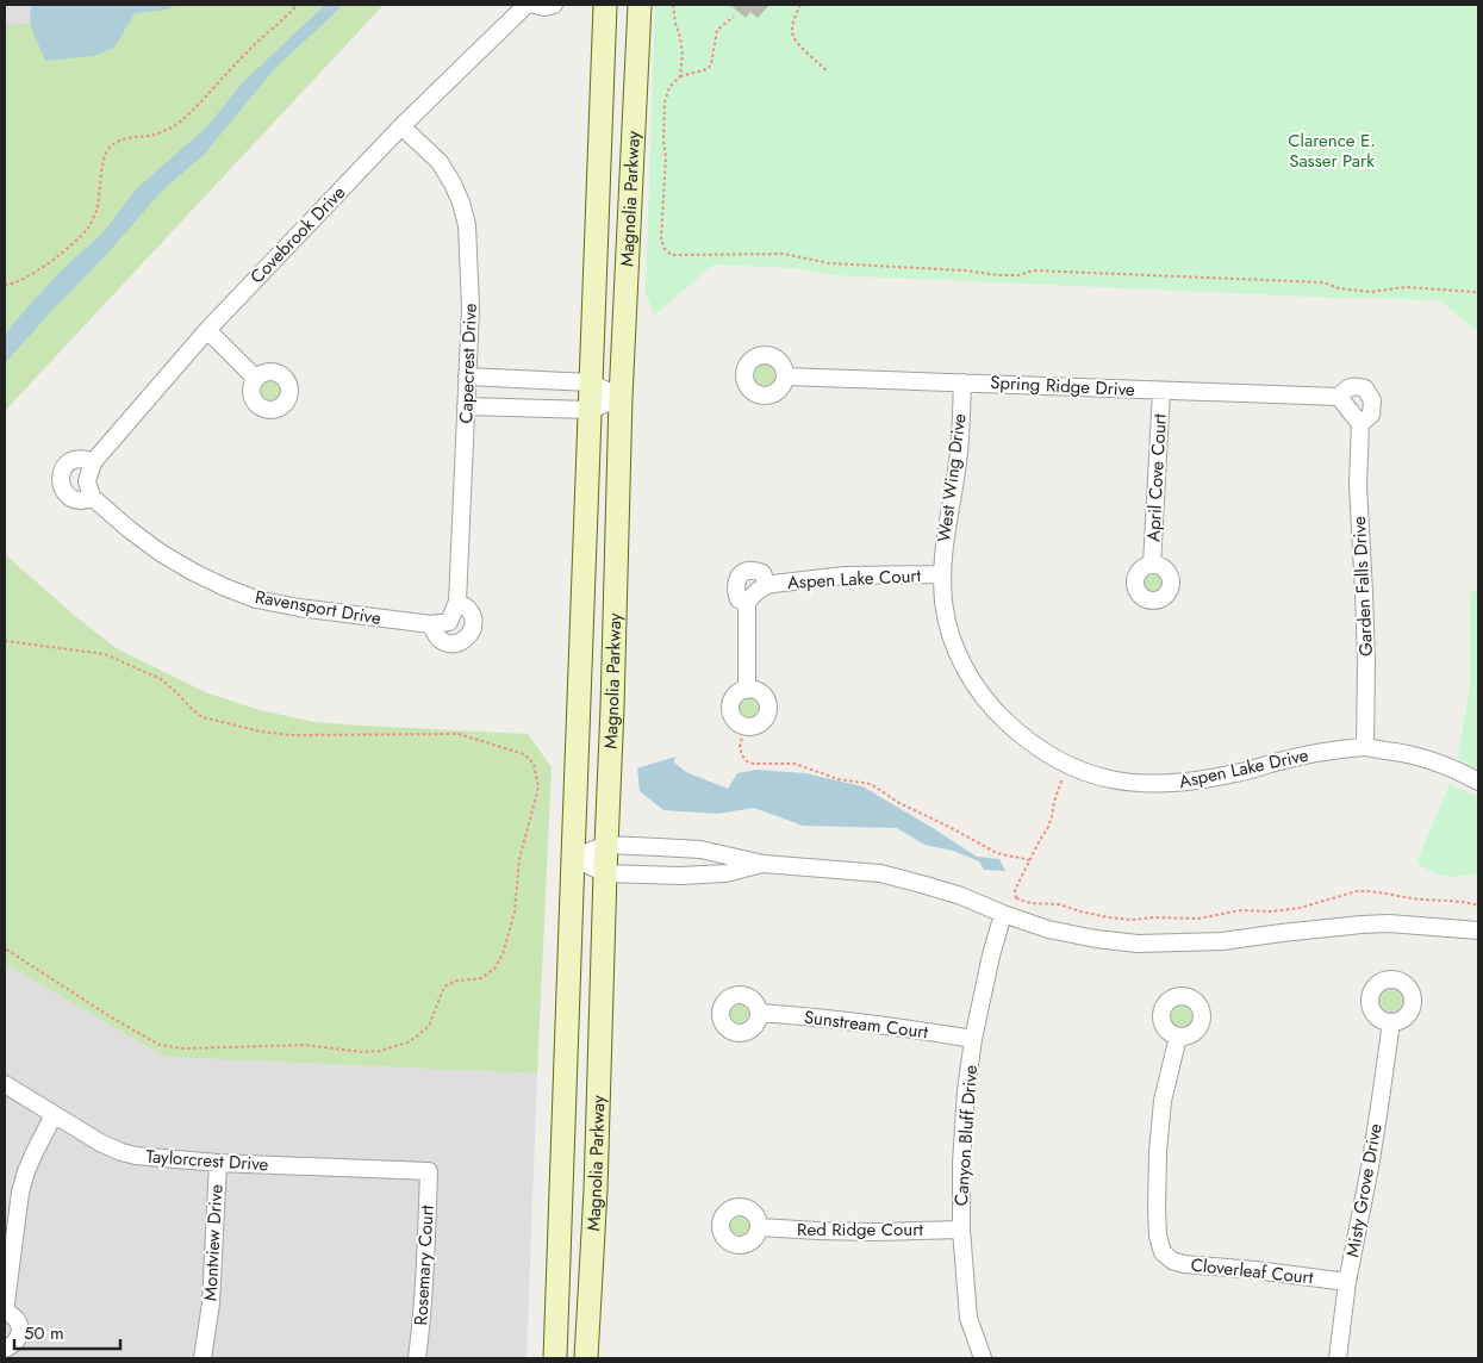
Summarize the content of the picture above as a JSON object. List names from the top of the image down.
{
  "streets": {
    "main road": ["Magnolia Parkway"],
    "street": [
      "Covebrook Drive",
      "Capecrest Drive",
      "Spring Ridge Drive",
      "West Wing Drive",
      "April Cove Court",
      "Aspen Lake Court",
      "Garden Falls Drive",
      "Ravensport Drive",
      "Aspen Lake Drive",
      "Sunstream Court",
      "Canyon Bluff Drive",
      "Taylorcrest Drive",
      "Misty Grove Drive",
      "Red Ridge Court",
      "Montview Drive",
      "Rosemary Court",
      "Cloverleaf Court"
    ]
  },
  "crossings": [
    ["Covebrook Drive", "Capecrest Drive"],
    ["Covebrook Drive", "Ravensport Drive"],
    ["Capecrest Drive", "Ravensport Drive"],
    ["Spring Ridge Drive", "West Wing Drive"],
    ["Spring Ridge Drive", "April Cove Court"],
    ["Spring Ridge Drive", "Garden Falls Drive"],
    ["West Wing Drive", "Aspen Lake Court"],
    ["West Wing Drive", "Aspen Lake Drive"],
    ["Aspen Lake Court", "Aspen Lake Drive"],
    ["Garden Falls Drive", "Aspen Lake Drive"],
    ["Sunstream Court", "Canyon Bluff Drive"],
    ["Canyon Bluff Drive", "Red Ridge Court"],
    ["Taylorcrest Drive", "Montview Drive"],
    ["Taylorcrest Drive", "Rosemary Court"],
    ["Misty Grove Drive", "Cloverleaf Court"]
  ],
  "parks": ["Clarence E. Sasser Park"],
  "scale_bar": "50 m"
}
